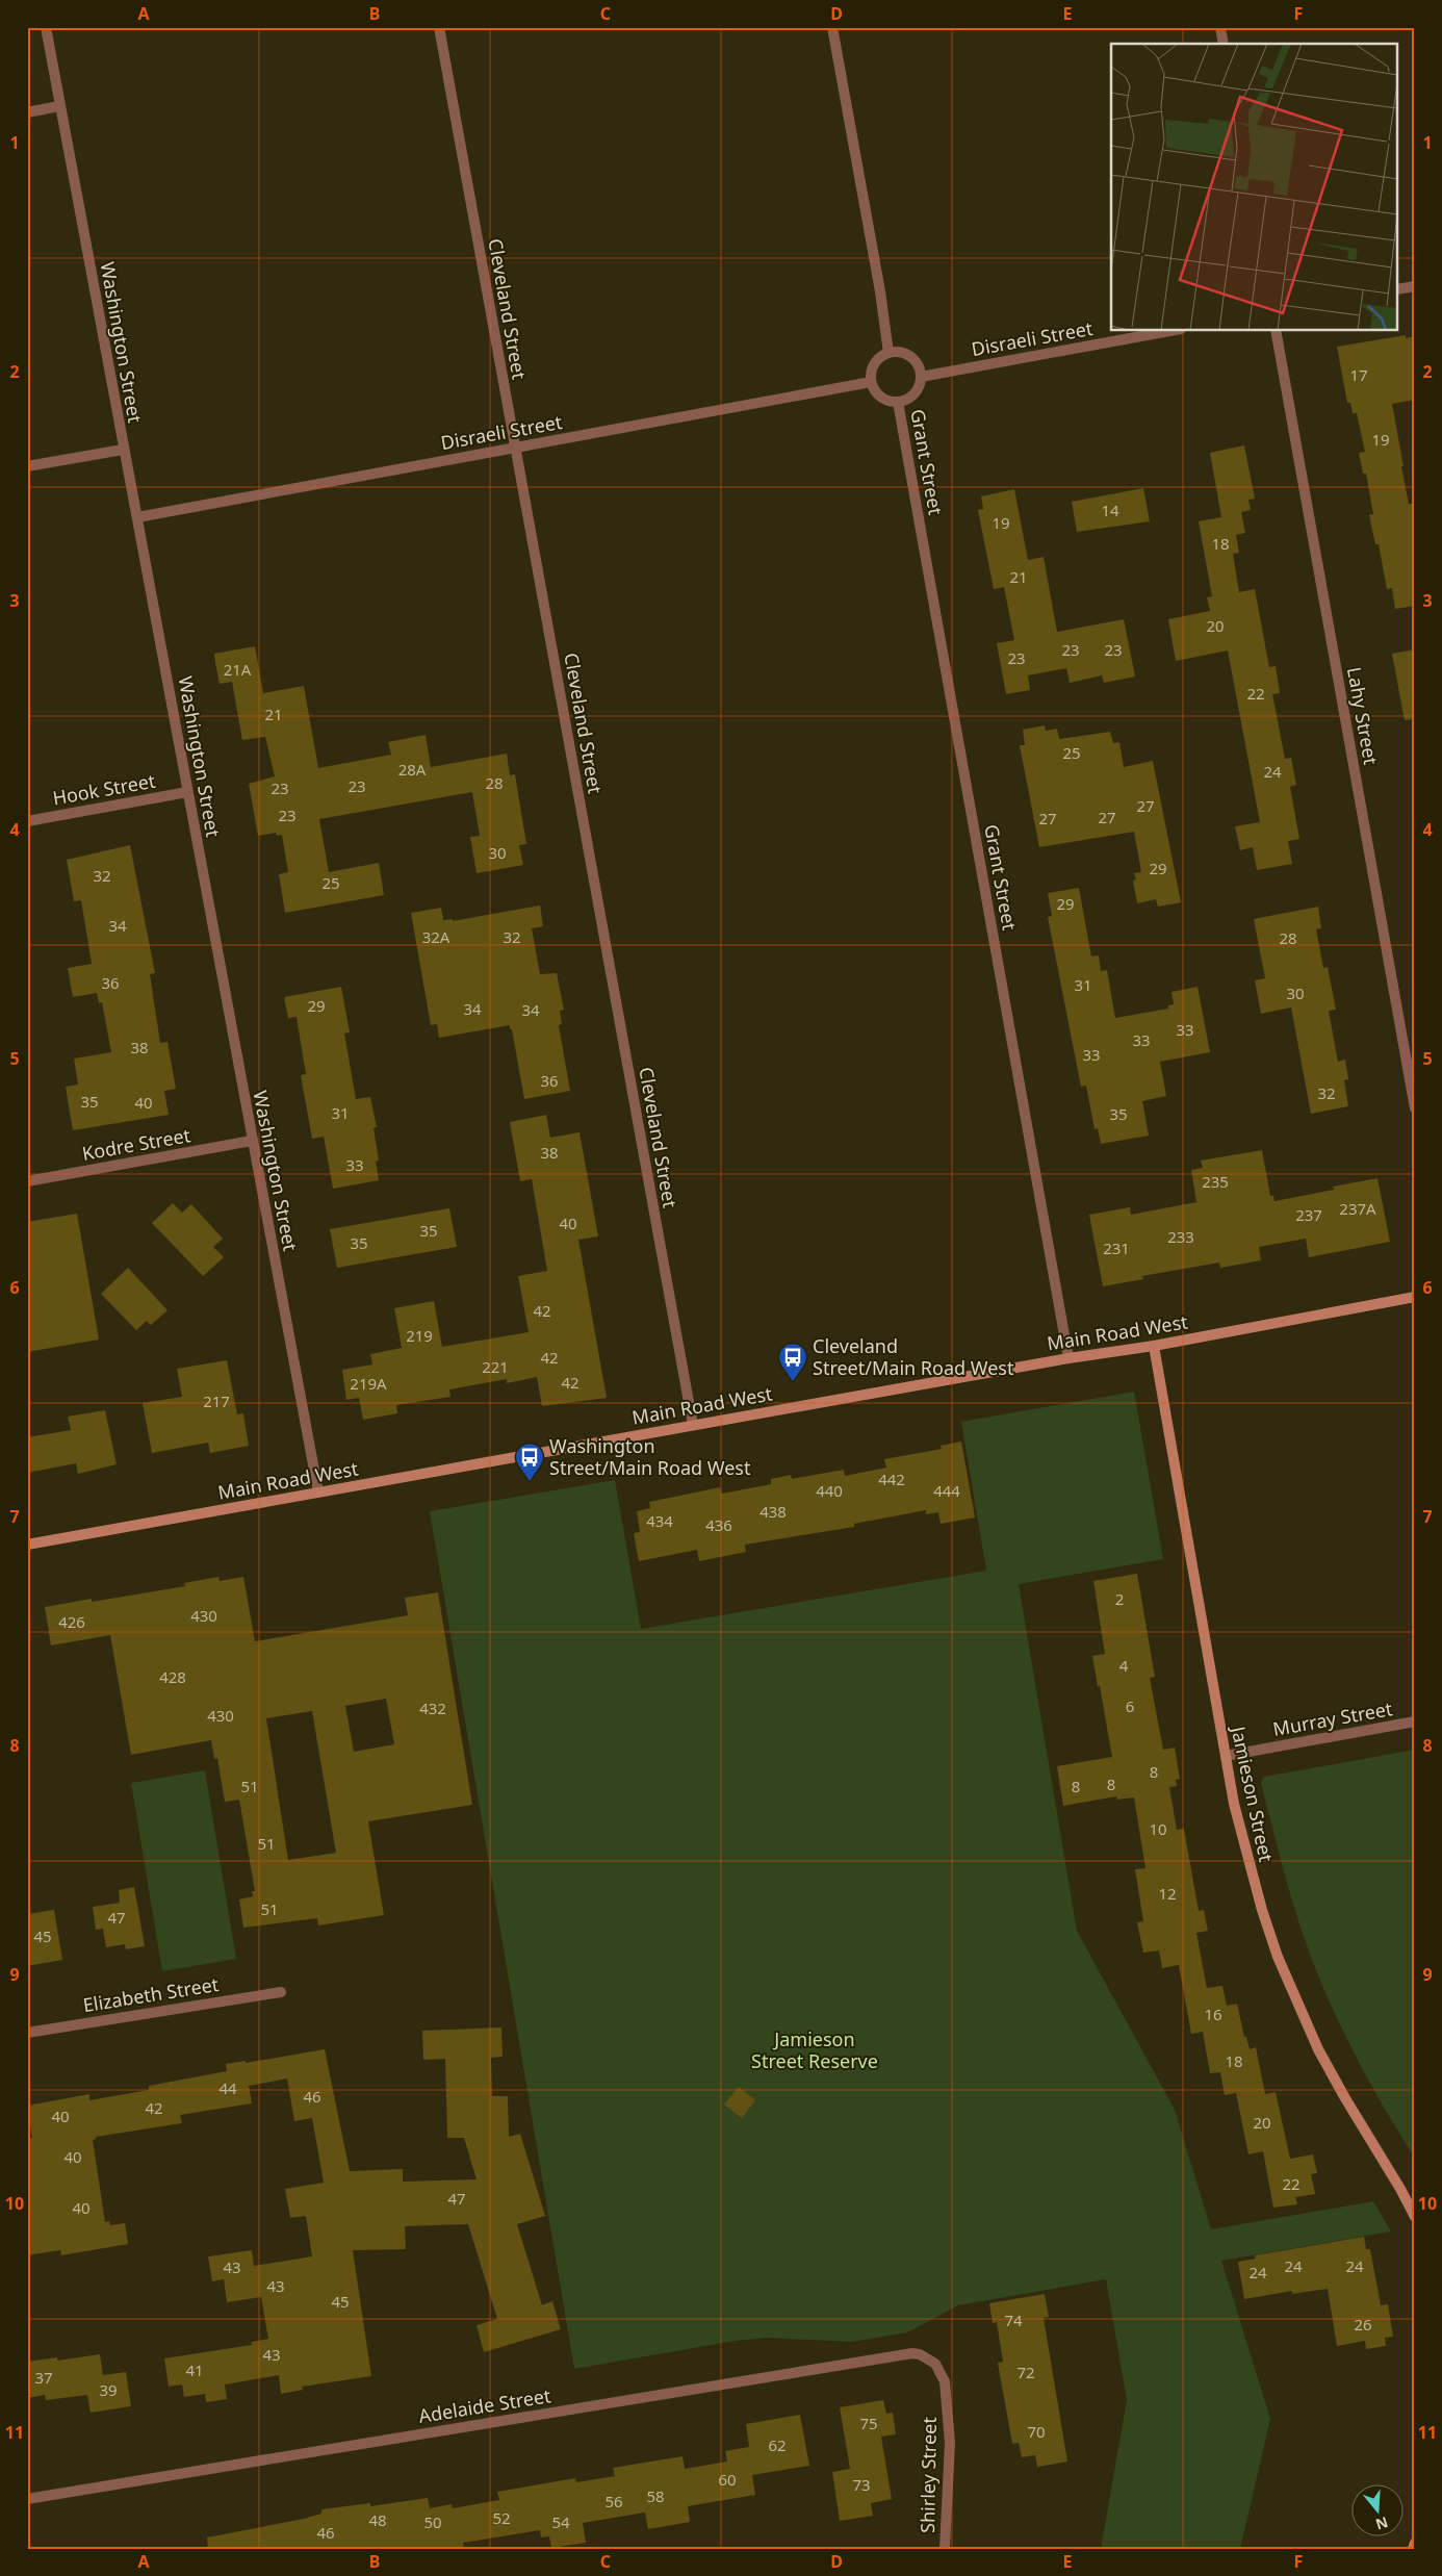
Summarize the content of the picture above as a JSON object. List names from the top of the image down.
{
  "streets": {
    "main road": ["Main Road West", "Jamieson Street"],
    "street": [
      "Cleveland Street",
      "Disraeli Street",
      "Washington Street",
      "Grant Street",
      "Lahy Street",
      "Hook Street",
      "Kodre Street",
      "Murray Street",
      "Elizabeth Street",
      "Adelaide Street",
      "Shirley Street"
    ]
  },
  "crossings": [
    ["Cleveland Street", "Disraeli Street"],
    ["Cleveland Street", "Main Road West"],
    ["Disraeli Street", "Washington Street"],
    ["Disraeli Street", "Grant Street"],
    ["Washington Street", "Hook Street"],
    ["Washington Street", "Kodre Street"],
    ["Washington Street", "Main Road West"],
    ["Grant Street", "Main Road West"],
    ["Main Road West", "Jamieson Street"],
    ["Murray Street", "Jamieson Street"],
    ["Adelaide Street", "Shirley Street"]
  ],
  "parks": ["Jamieson Street Reserve"],
  "places": {
    "bus stop": ["Cleveland Street/Main Road West", "Washington Street/Main Road West"]
  },
  "house_numbers": [
    "17",
    "19",
    "14",
    "19",
    "18",
    "21",
    "20",
    "23",
    "23",
    "23",
    "21A",
    "22",
    "21",
    "25",
    "28A",
    "24",
    "28",
    "23",
    "23",
    "27",
    "23",
    "27",
    "27",
    "30",
    "29",
    "32",
    "25",
    "29",
    "34",
    "32A",
    "32",
    "28",
    "36",
    "31",
    "30",
    "29",
    "34",
    "34",
    "33",
    "33",
    "38",
    "33",
    "36",
    "32",
    "35",
    "40",
    "31",
    "35",
    "38",
    "33",
    "235",
    "237A",
    "237",
    "40",
    "35",
    "233",
    "35",
    "231",
    "42",
    "219",
    "42",
    "221",
    "42",
    "219A",
    "217",
    "442",
    "440",
    "444",
    "438",
    "434",
    "436",
    "2",
    "430",
    "426",
    "4",
    "428",
    "6",
    "432",
    "430",
    "8",
    "8",
    "51",
    "8",
    "10",
    "51",
    "12",
    "51",
    "47",
    "45",
    "16",
    "18",
    "44",
    "46",
    "42",
    "40",
    "20",
    "40",
    "22",
    "47",
    "40",
    "24",
    "24",
    "43",
    "24",
    "43",
    "45",
    "74",
    "26",
    "43",
    "41",
    "72",
    "37",
    "39",
    "75",
    "70",
    "62",
    "60",
    "73",
    "58",
    "56",
    "52",
    "48",
    "50",
    "54",
    "46"
  ],
  "north": "bottom",
  "grid": {
    "columns": [
      "A",
      "B",
      "C",
      "D",
      "E",
      "F"
    ],
    "rows": [
      "1",
      "2",
      "3",
      "4",
      "5",
      "6",
      "7",
      "8",
      "9",
      "10",
      "11"
    ]
  }
}
